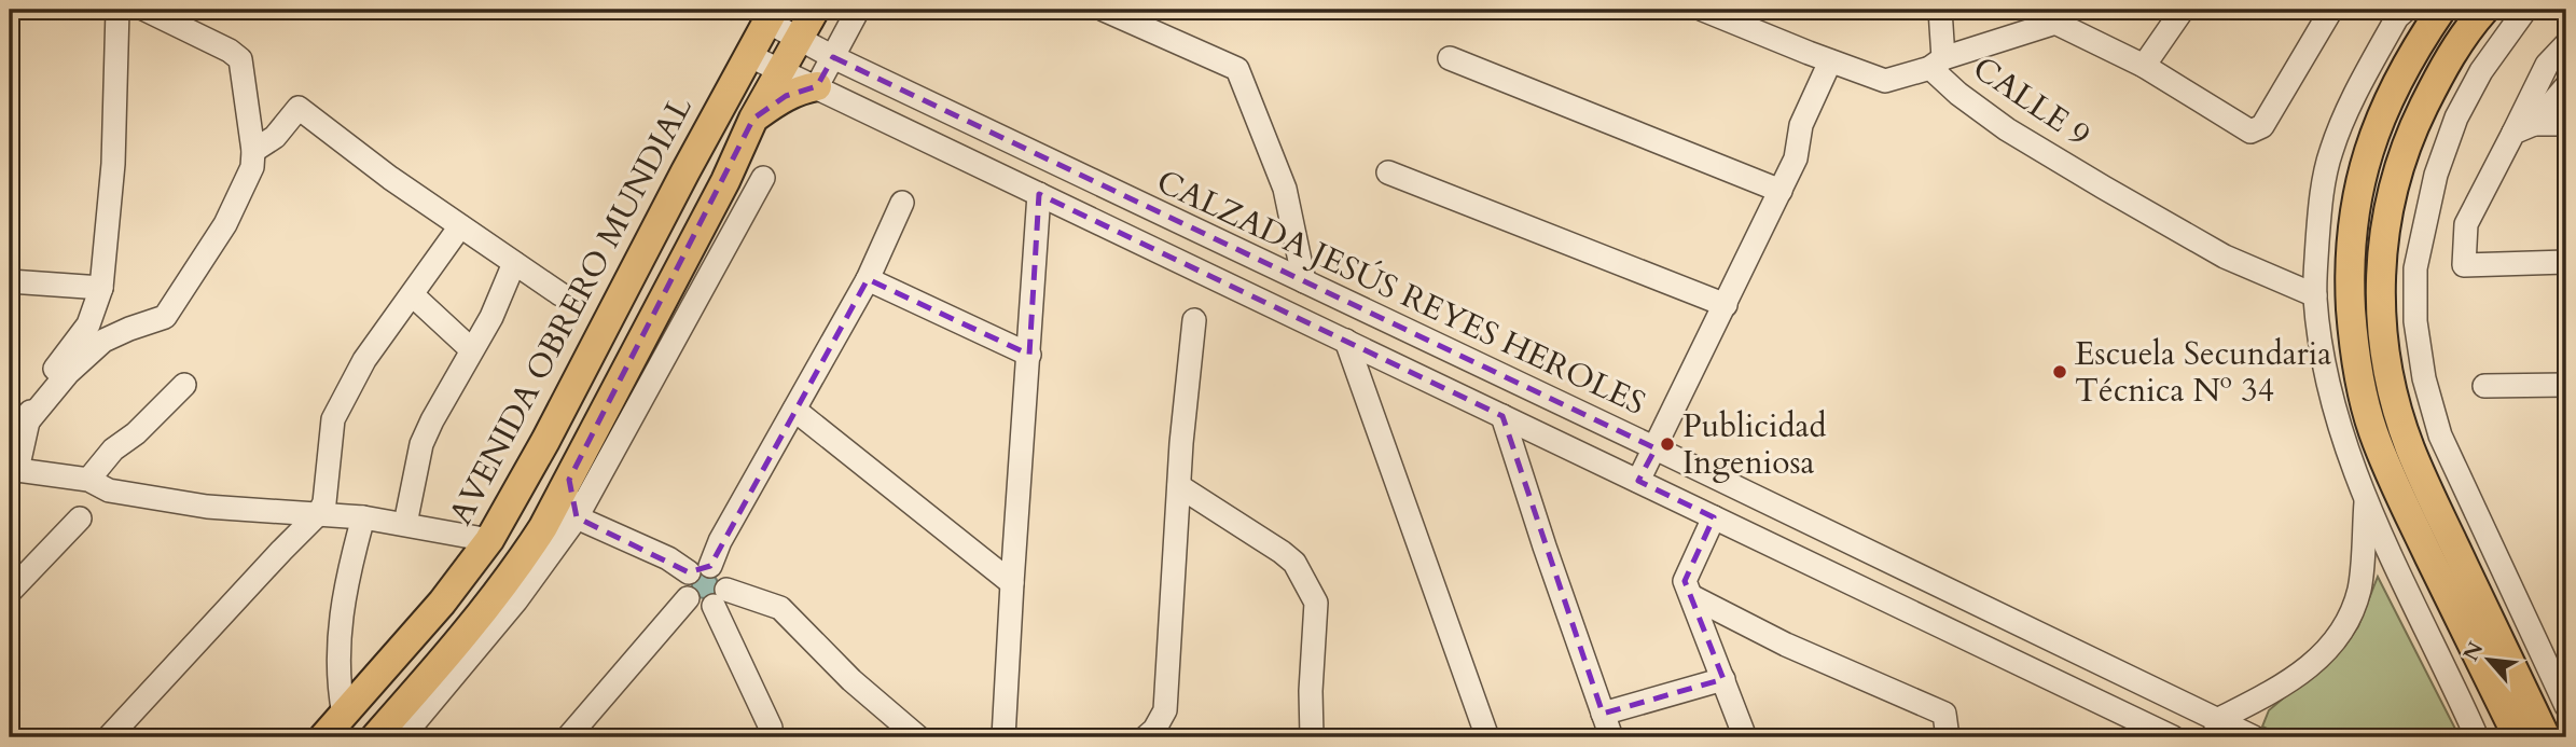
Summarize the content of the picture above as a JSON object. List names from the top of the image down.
{
  "streets": {
    "main road": ["AVENIDA OBRERO MUNDIAL"],
    "street": ["CALLE 9", "CALZADA JESÚS REYES HEROLES"]
  },
  "crossings": [
    ["CALZADA JESÚS REYES HEROLES", "AVENIDA OBRERO MUNDIAL"]
  ],
  "places": ["Escuela Secundaria Técnica Nº 34", "Publicidad Ingeniosa"],
  "north": "top left"
}
